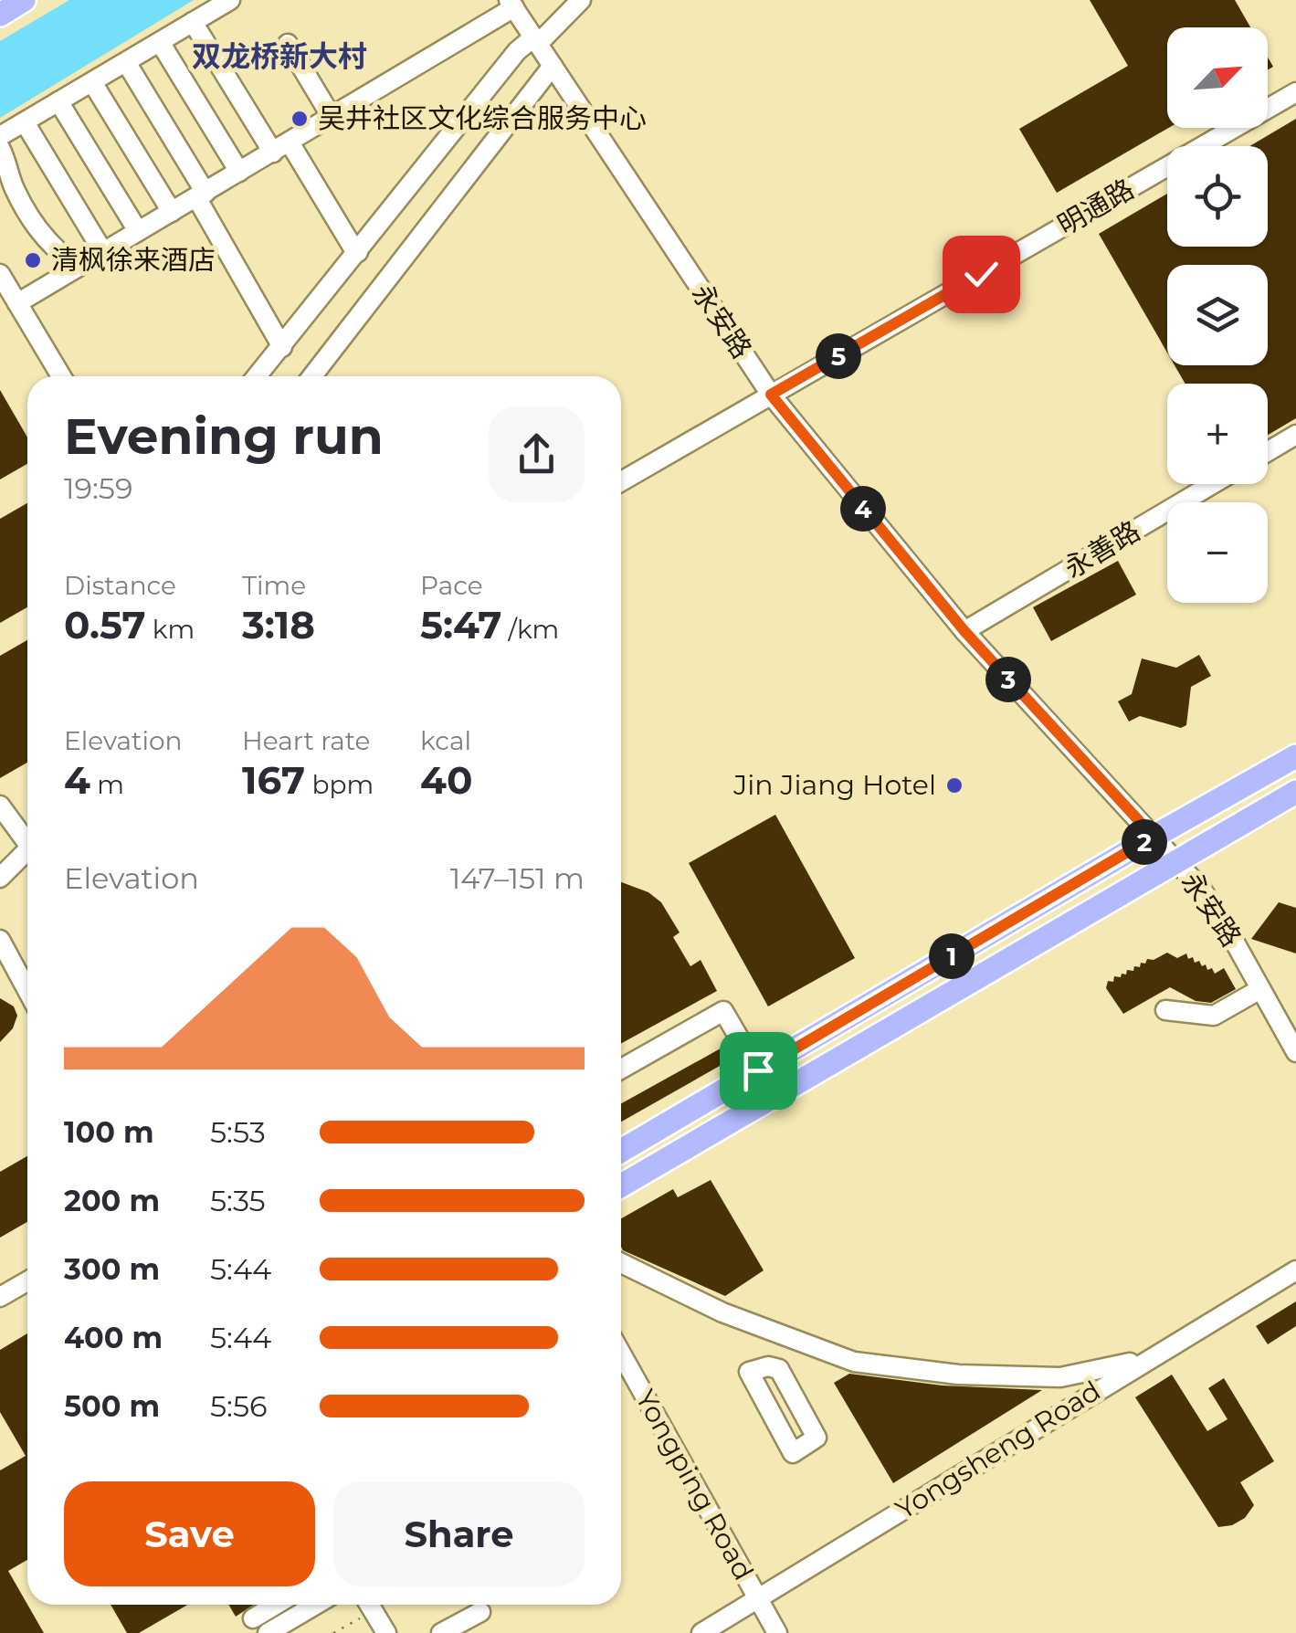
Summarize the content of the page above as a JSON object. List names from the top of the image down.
{
  "streets": {
    "street": [
      "明通路",
      "永安路",
      "永善路",
      "Yongsheng Road",
      "Yongping Road"
    ]
  },
  "crossings": [
    ["明通路", "永安路"],
    ["永安路", "永善路"],
    ["Yongsheng Road", "Yongping Road"]
  ],
  "districts": ["双龙桥新大村"],
  "places": ["吴井社区文化综合服务中心", "清枫徐来酒店", "Jin Jiang Hotel"],
  "north": "top right",
  "page": {
    "map_buttons": ["+", "−"],
    "pins": [
      "5",
      "4",
      "3",
      "2",
      "1"
    ],
    "heading": ["Evening run", "19:59"],
    "stats": [
      ["Distance", "0.57 km"],
      ["Time", "3:18"],
      ["Pace", "5:47 /km"],
      ["Elevation", "4 m"],
      ["Heart rate", "167 bpm"],
      ["kcal", "40"]
    ],
    "chart": ["Elevation", "147–151 m"],
    "list": [
      {
        "name": "100 m",
        "note": "5:53"
      },
      {
        "name": "200 m",
        "note": "5:35"
      },
      {
        "name": "300 m",
        "note": "5:44"
      },
      {
        "name": "400 m",
        "note": "5:44"
      },
      {
        "name": "500 m",
        "note": "5:56"
      }
    ],
    "buttons": ["Save", "Share"]
  }
}
